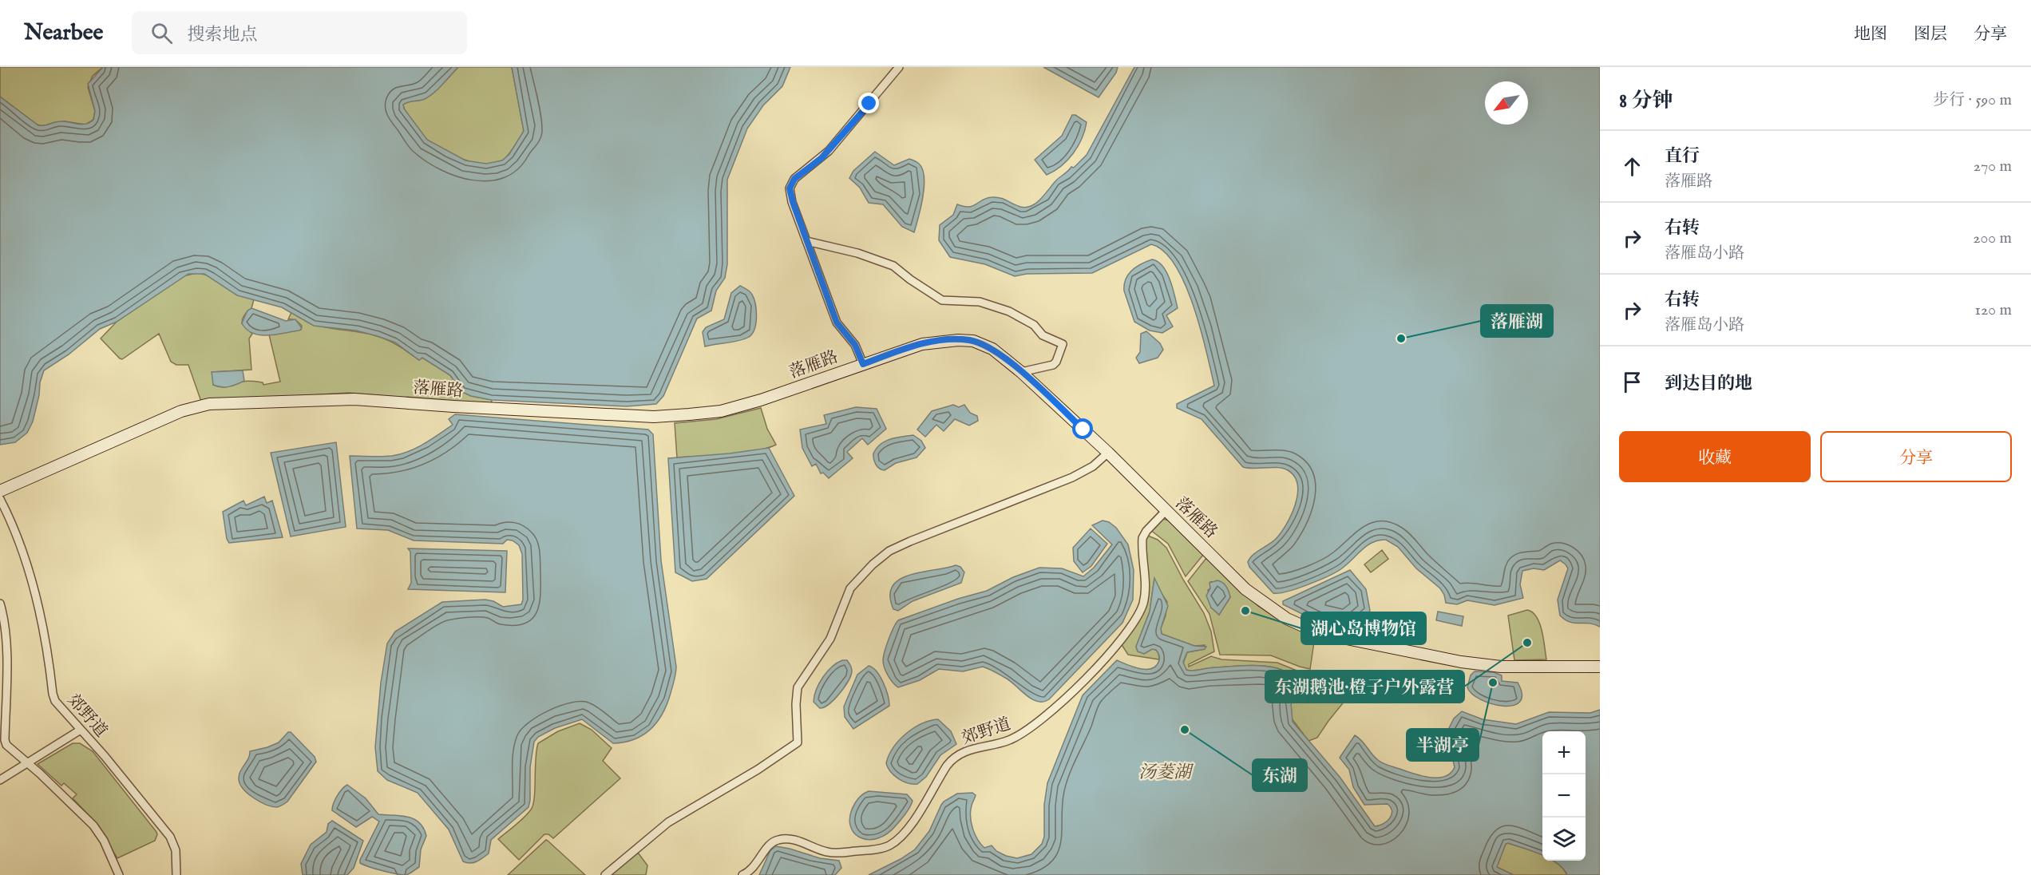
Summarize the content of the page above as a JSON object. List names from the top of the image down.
{
  "streets": {
    "street": ["落雁路", "郊野道"]
  },
  "crossings": [
    ["落雁路", "郊野道"]
  ],
  "water": ["汤菱湖"],
  "places": [
    "落雁湖",
    "湖心岛博物馆",
    "东湖鹅池·橙子户外露营",
    "半湖亭",
    "东湖"
  ],
  "north": "bottom left",
  "page": {
    "header": "Nearbee",
    "search": "搜索地点",
    "nav": ["地图", "图层", "分享"],
    "heading": ["8 分钟", "步行 · 590 m"],
    "list": [
      ["直行", "落雁路", "270 m"],
      ["右转", "落雁岛小路", "200 m"],
      ["右转", "落雁岛小路", "120 m"],
      "到达目的地"
    ],
    "buttons": ["收藏", "分享"],
    "map_buttons": ["+", "−"]
  }
}
